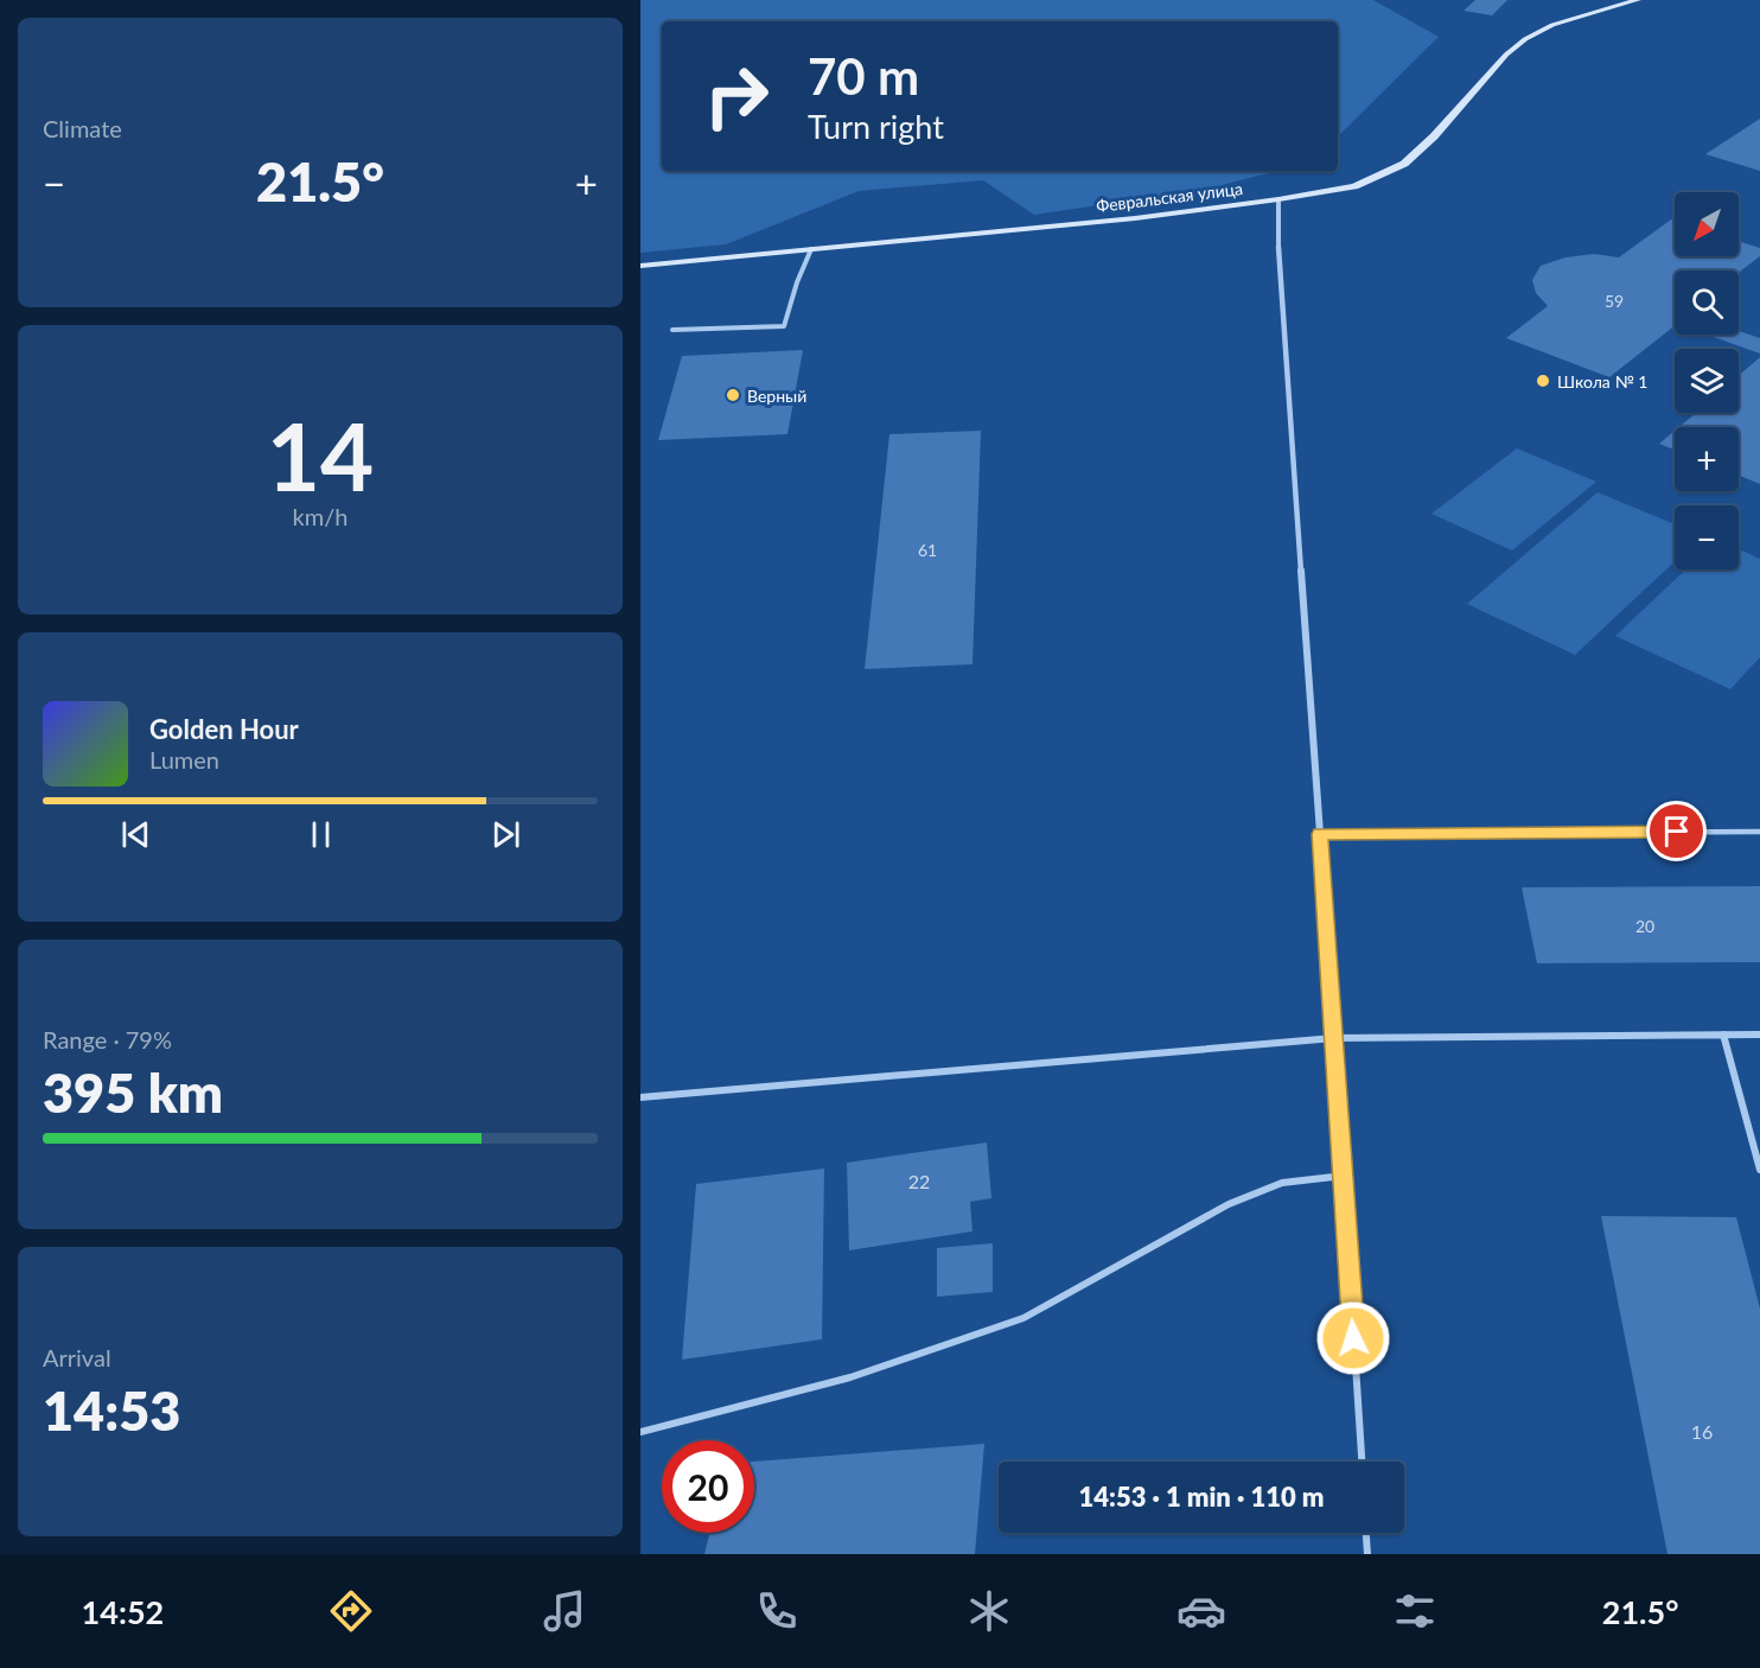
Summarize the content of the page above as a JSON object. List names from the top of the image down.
{
  "streets": {
    "main road": ["Февральская улица"]
  },
  "places": ["Школа № 1", "Верный"],
  "house_numbers": [
    "59",
    "61",
    "20",
    "22",
    "16"
  ],
  "north": "bottom left",
  "page": {
    "tile": [
      "Climate",
      ["14", "km/h"],
      ["Range · 79%", "395 km"],
      ["Arrival", "14:53"]
    ],
    "turn": ["70 m", "Turn right"],
    "heat": ["−", "21.5°", "+"],
    "map_buttons": ["+", "−"],
    "song": ["Golden Hour", "Lumen"],
    "limit": "20",
    "trip": "14:53 · 1 min · 110 m",
    "tabs": ["14:52", "21.5°"]
  }
}
